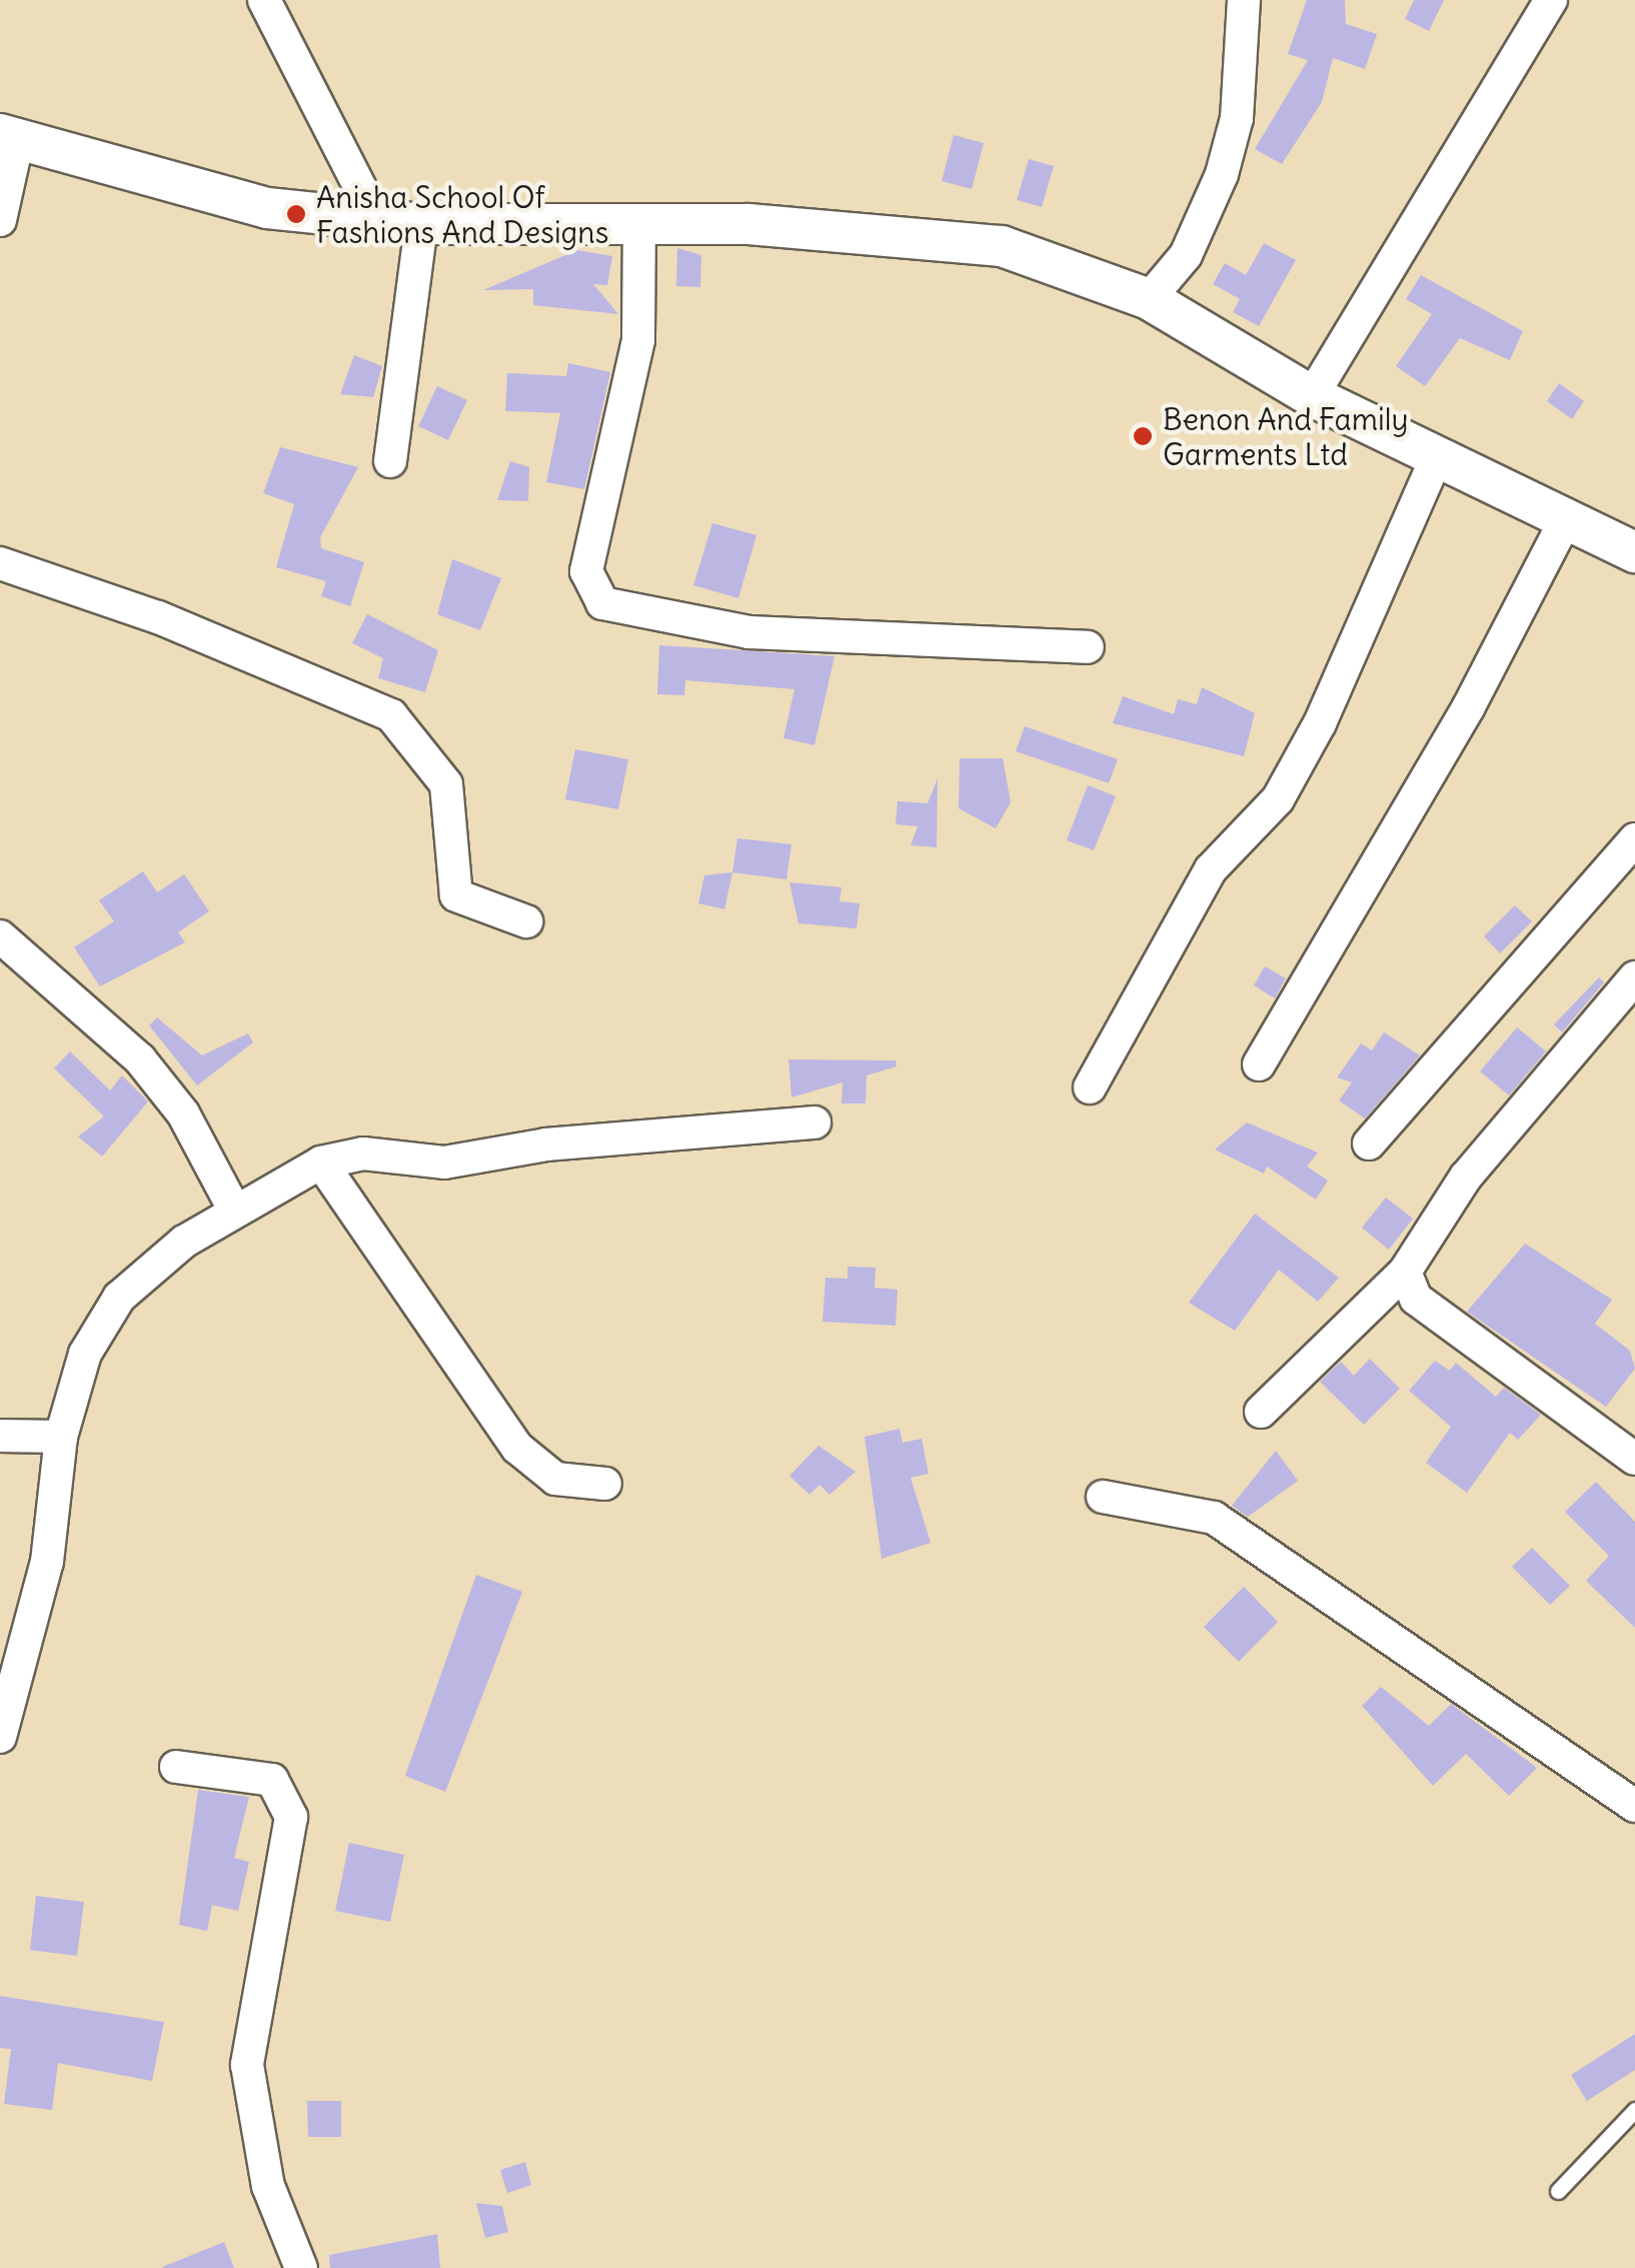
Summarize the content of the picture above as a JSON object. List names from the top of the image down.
{
  "places": ["Anisha School Of Fashions And Designs", "Benon And Family Garments Ltd"]
}
